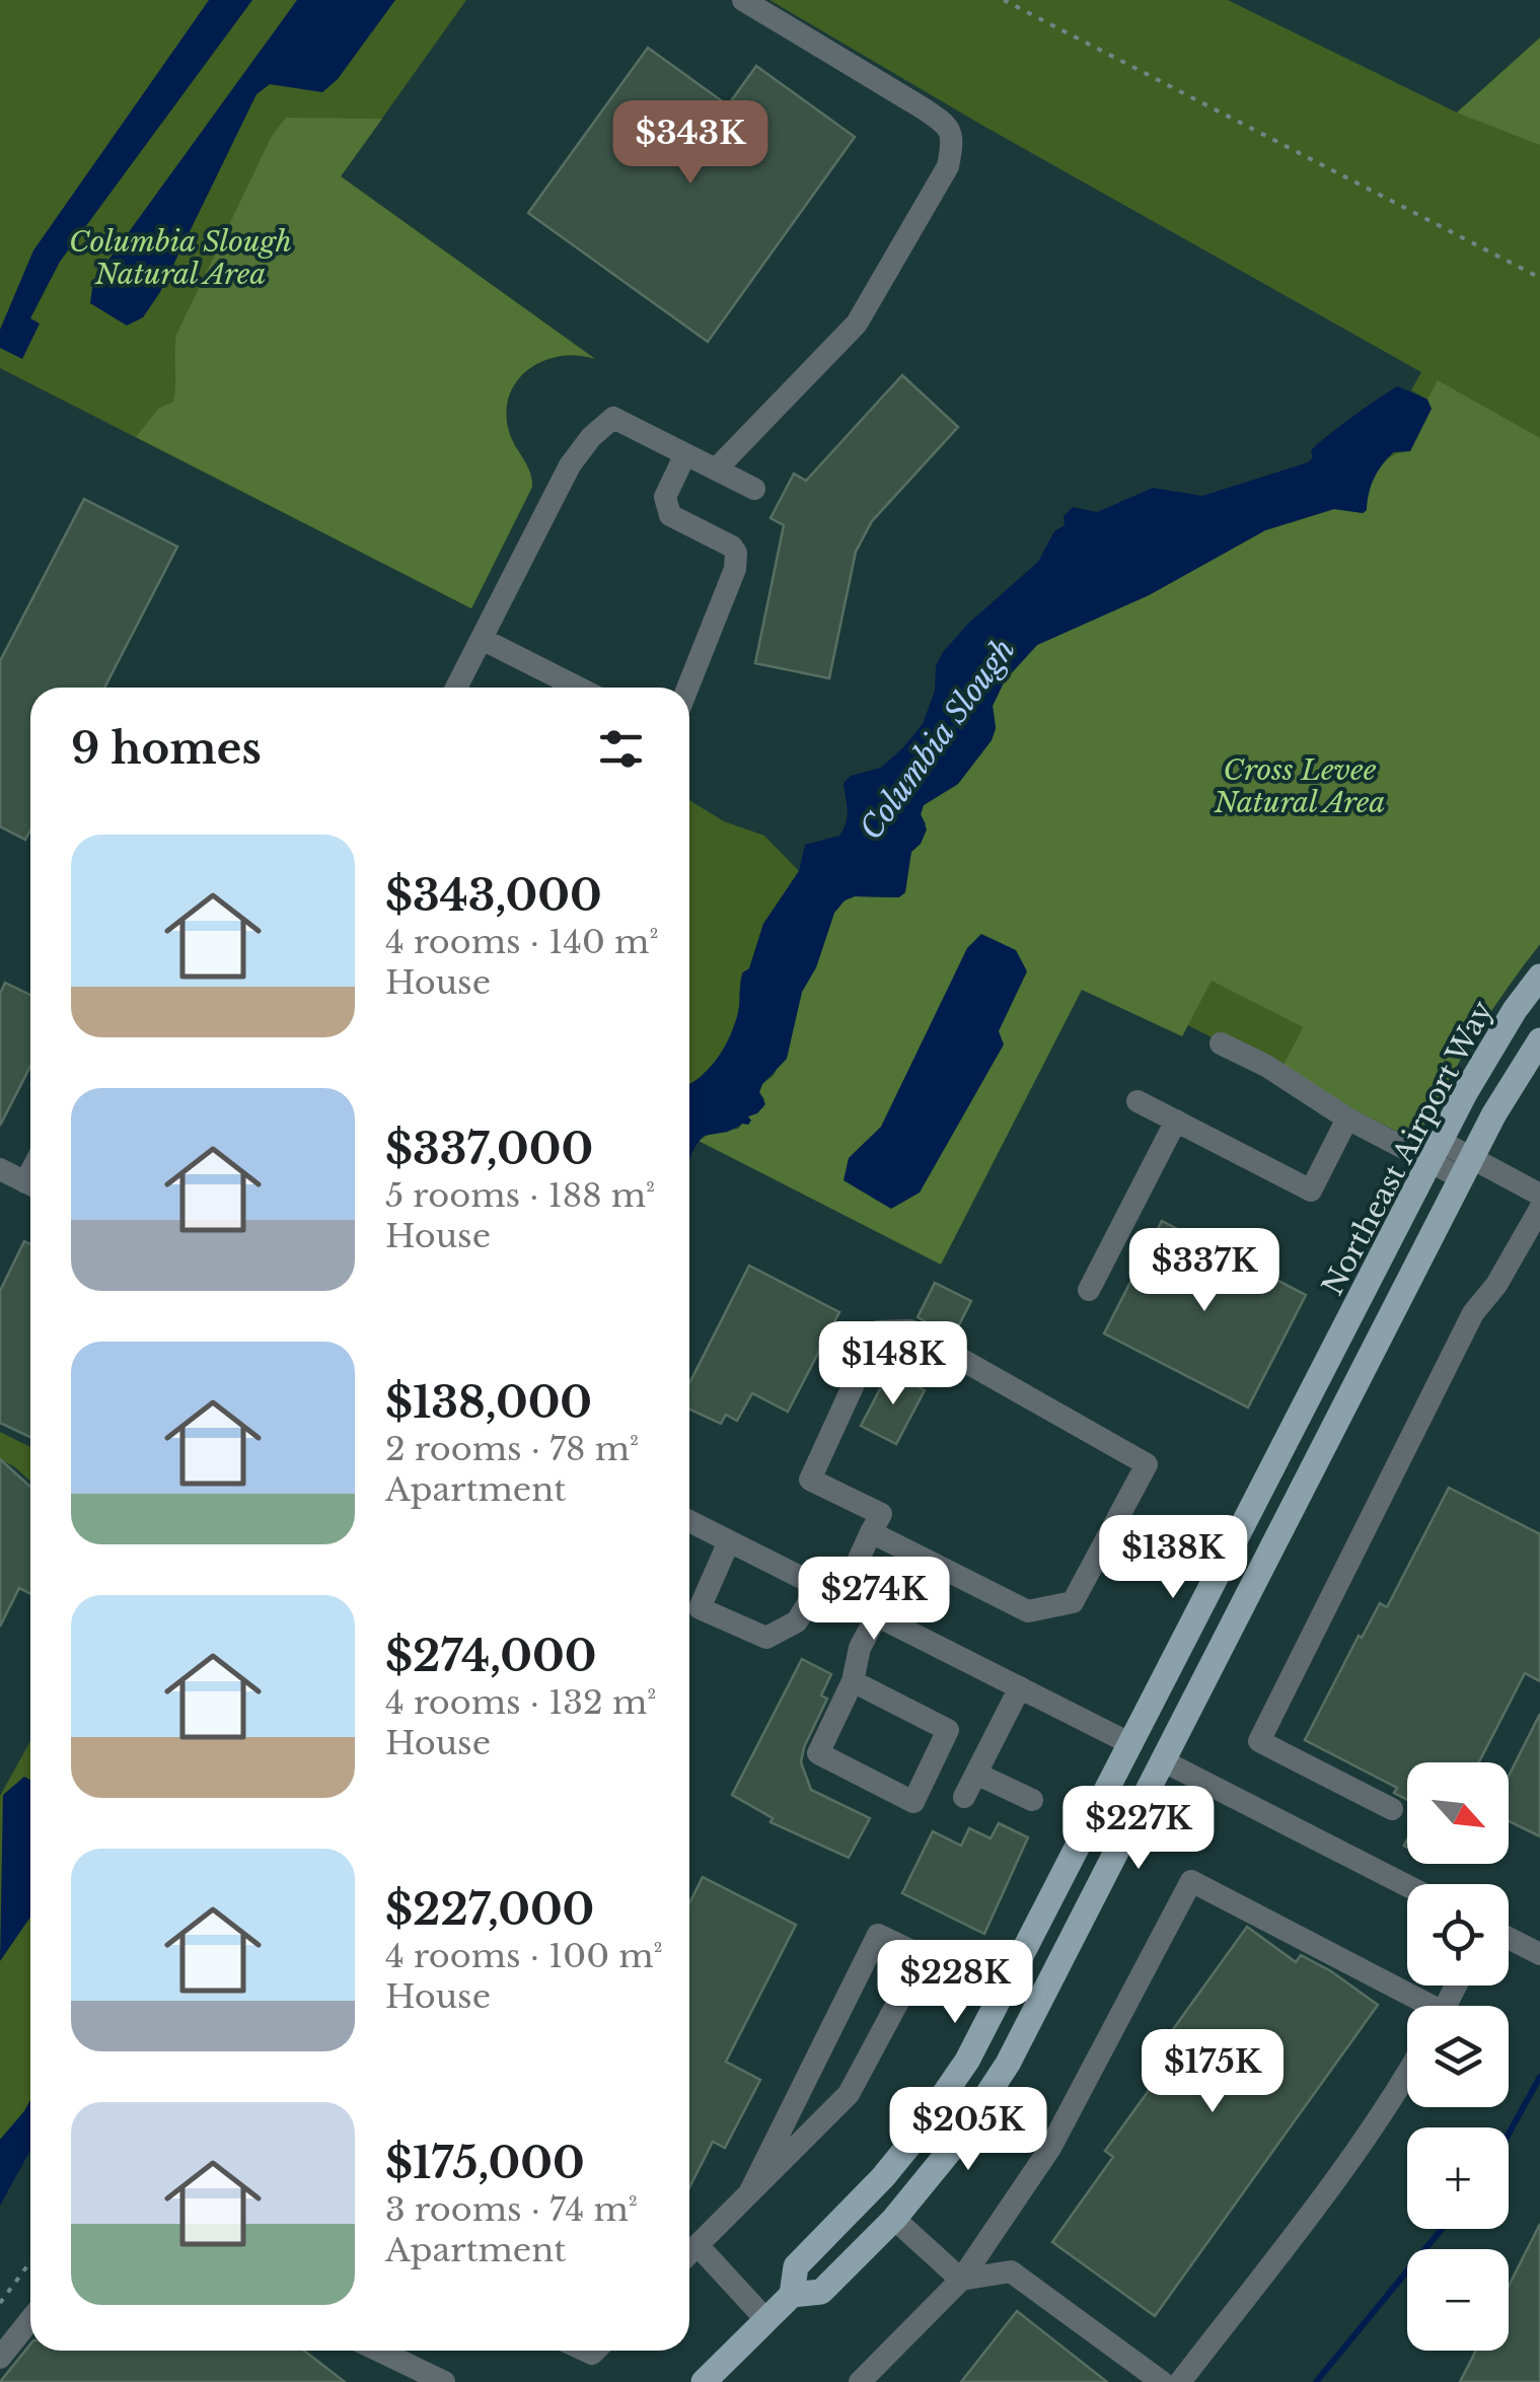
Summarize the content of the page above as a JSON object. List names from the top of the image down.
{
  "streets": {
    "main road": ["Northeast Airport Way"]
  },
  "water": ["Columbia Slough"],
  "parks": ["Columbia Slough Natural Area", "Cross Levee Natural Area"],
  "north": "bottom right",
  "page": {
    "price": [
      "$343K",
      "$337K",
      "$148K",
      "$138K",
      "$274K",
      "$227K",
      "$228K",
      "$175K",
      "$205K"
    ],
    "heading": "9 homes",
    "list": [
      {
        "name": "$343,000",
        "note": "4 rooms · 140 m² · House"
      },
      {
        "name": "$337,000",
        "note": "5 rooms · 188 m² · House"
      },
      {
        "name": "$138,000",
        "note": "2 rooms · 78 m² · Apartment"
      },
      {
        "name": "$274,000",
        "note": "4 rooms · 132 m² · House"
      },
      {
        "name": "$227,000",
        "note": "4 rooms · 100 m² · House"
      },
      {
        "name": "$175,000",
        "note": "3 rooms · 74 m² · Apartment"
      }
    ],
    "map_buttons": ["+", "−"]
  }
}
